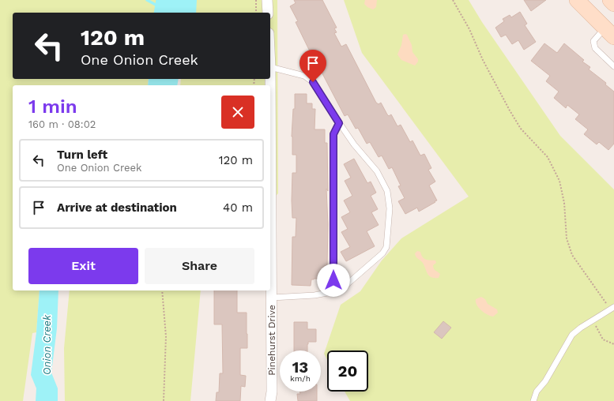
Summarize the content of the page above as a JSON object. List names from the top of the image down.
{
  "streets": {
    "street": ["Pinehurst Drive"]
  },
  "water": ["Onion Creek"],
  "page": {
    "turn": ["120 m", "One Onion Creek"],
    "heading": ["1 min", "160 m · 08:02"],
    "list": [
      {
        "name": "Turn left",
        "note": "One Onion Creek",
        "value": "120 m"
      },
      {
        "name": "Arrive at destination",
        "value": "40 m"
      }
    ],
    "buttons": ["Exit", "Share"],
    "speed": "13 km/h",
    "limit": "20"
  }
}
